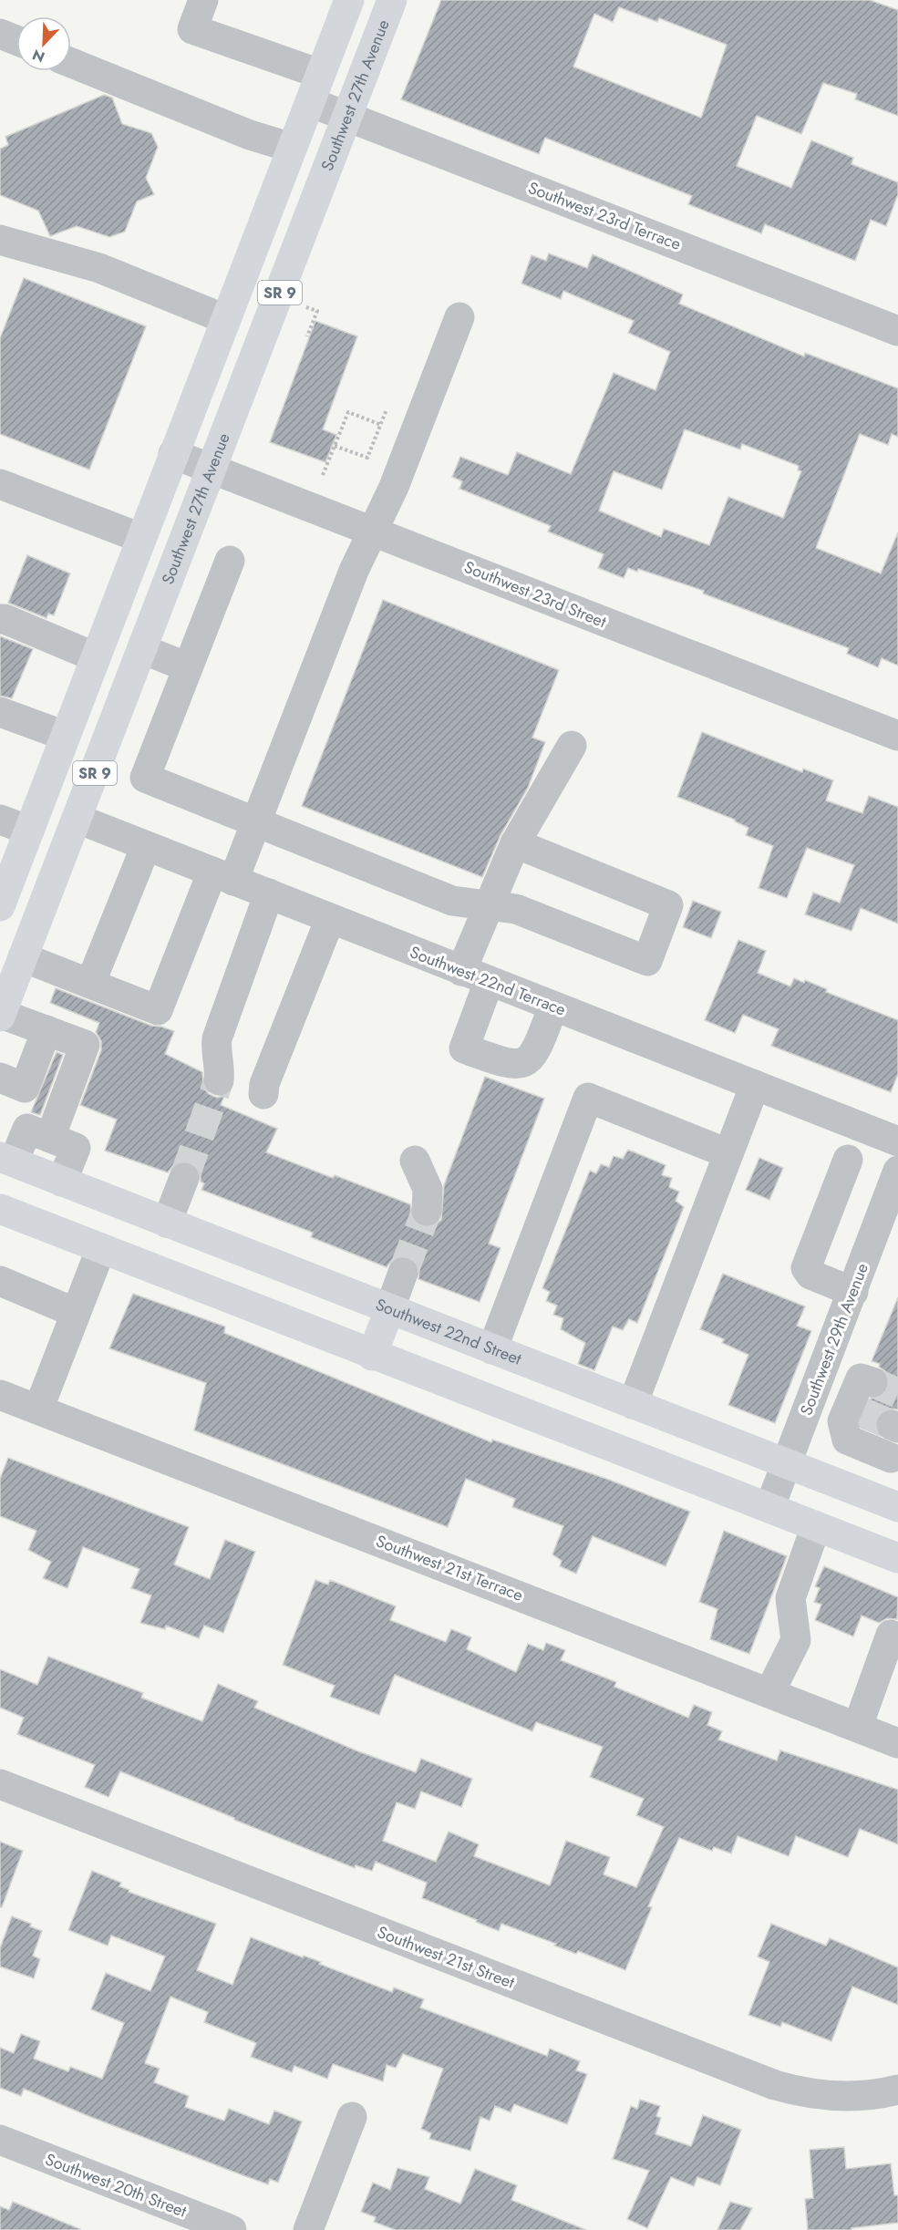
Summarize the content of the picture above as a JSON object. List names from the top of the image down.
{
  "streets": {
    "main road": ["Southwest 27th Avenue", "SR 9", "Southwest 22nd Street"],
    "street": [
      "Southwest 23rd Terrace",
      "Southwest 23rd Street",
      "Southwest 22nd Terrace",
      "Southwest 29th Avenue",
      "Southwest 21st Terrace",
      "Southwest 21st Street",
      "Southwest 20th Street"
    ]
  },
  "crossings": [
    ["Southwest 27th Avenue", "Southwest 23rd Terrace"],
    ["Southwest 27th Avenue", "Southwest 23rd Street"],
    ["Southwest 27th Avenue", "Southwest 22nd Terrace"],
    ["Southwest 23rd Terrace", "SR 9"],
    ["SR 9", "Southwest 23rd Street"],
    ["Southwest 22nd Street", "Southwest 29th Avenue"]
  ],
  "north": "bottom left"
}
